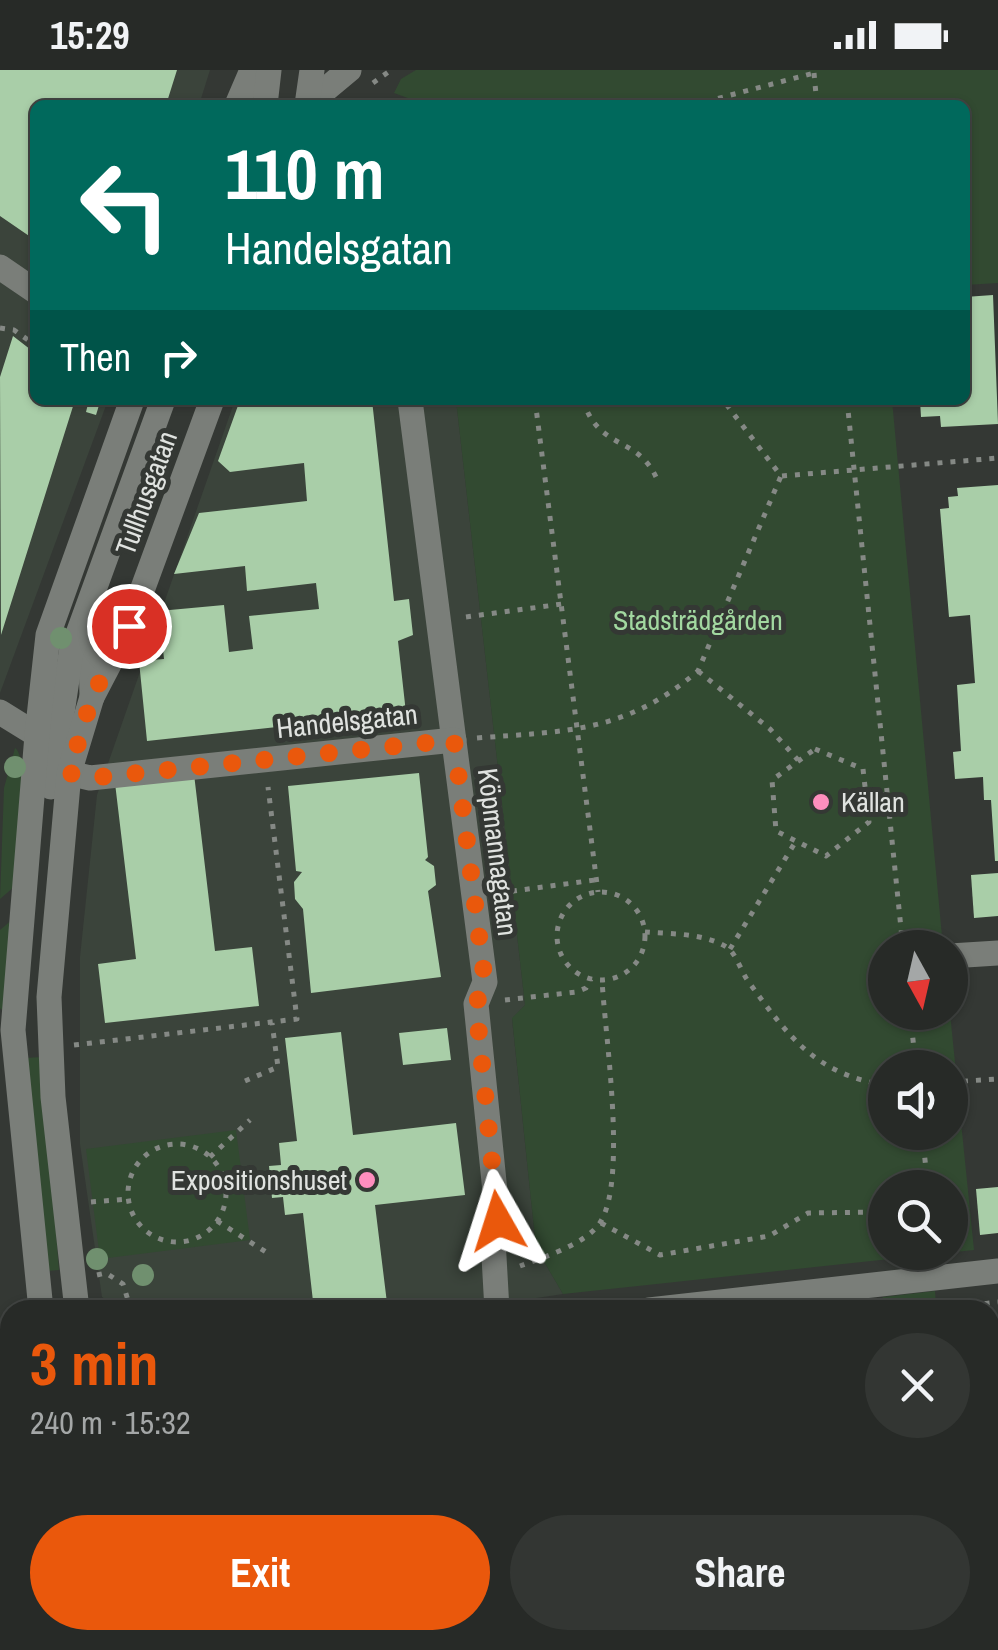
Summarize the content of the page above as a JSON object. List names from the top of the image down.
{
  "streets": {
    "street": ["Tullhusgatan", "Handelsgatan", "Köpmannagatan"]
  },
  "crossings": [
    ["Tullhusgatan", "Handelsgatan"],
    ["Handelsgatan", "Köpmannagatan"]
  ],
  "parks": ["Stadsträdgården"],
  "places": ["Källan", "Expositionshuset"],
  "north": "bottom",
  "page": {
    "status": "15:29",
    "turn": ["110 m", "Handelsgatan"],
    "then": "Then",
    "heading": ["3 min", "240 m · 15:32"],
    "buttons": ["Exit", "Share"]
  }
}
